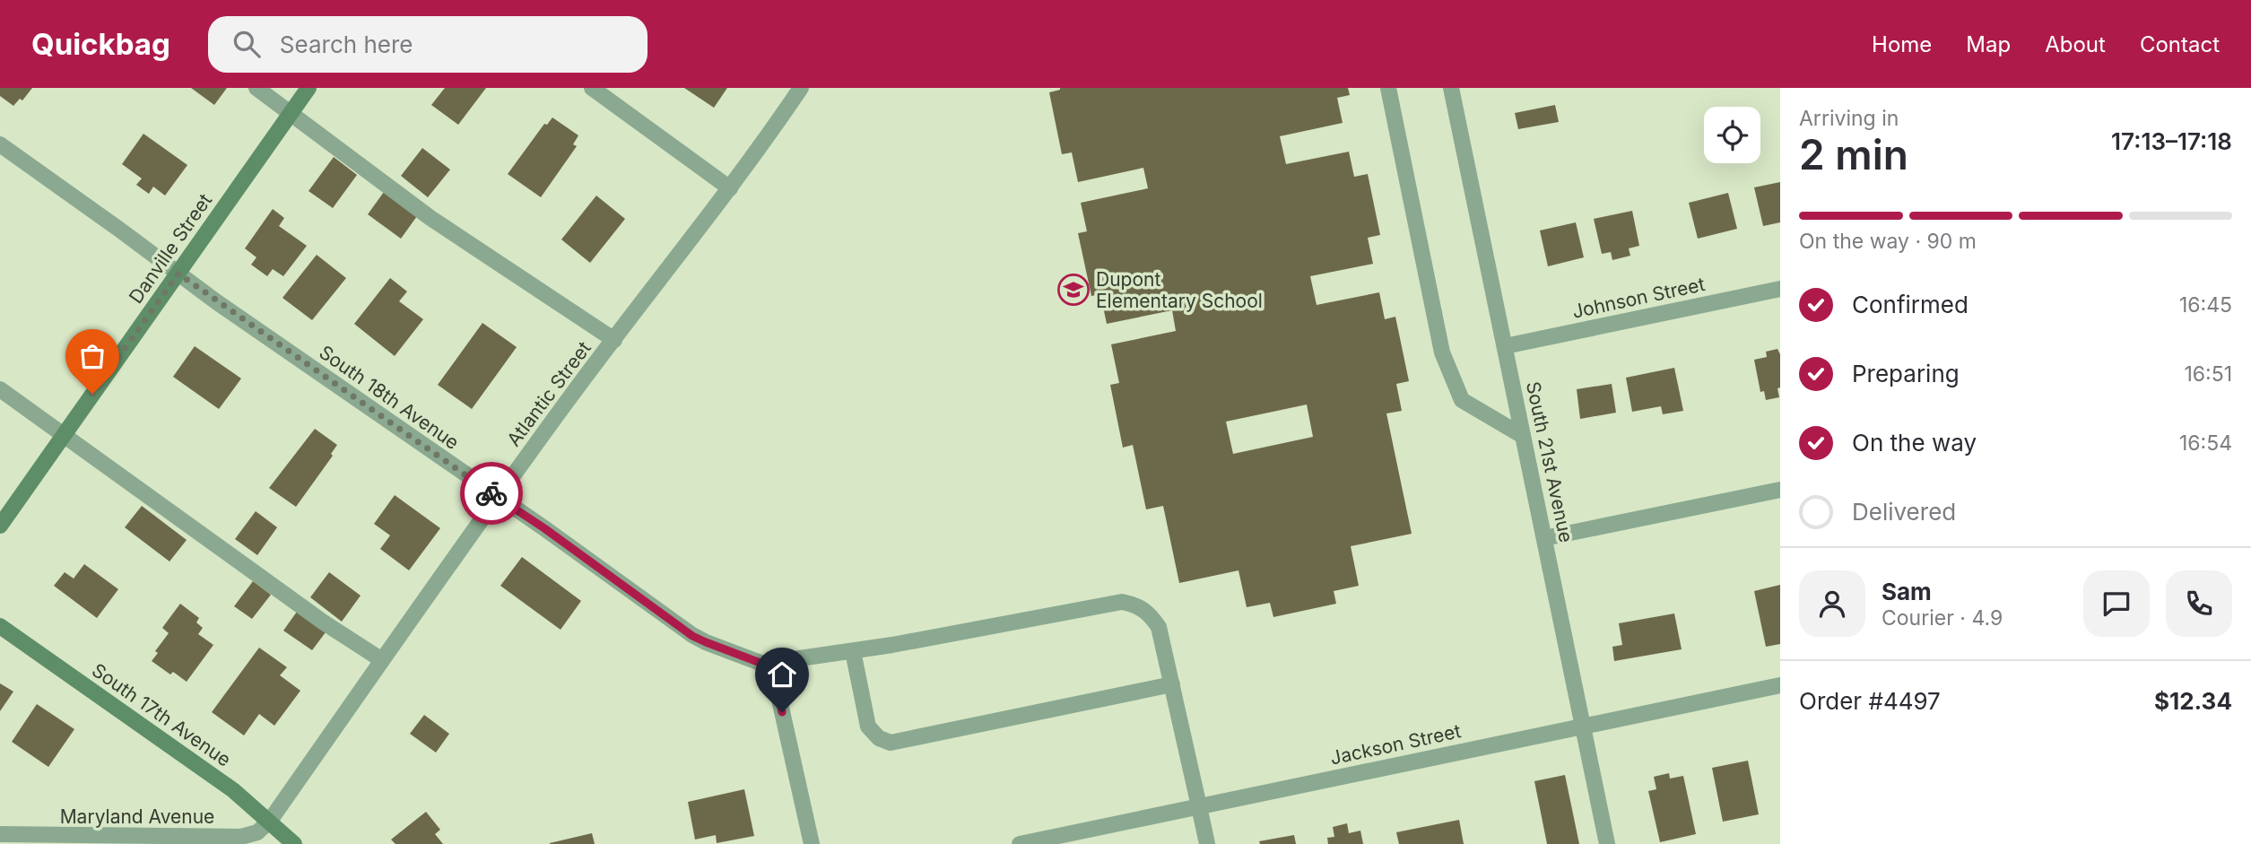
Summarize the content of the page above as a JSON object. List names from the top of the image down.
{
  "streets": {
    "street": [
      "Danville Street",
      "Johnson Street",
      "Atlantic Street",
      "South 18th Avenue",
      "South 21st Avenue",
      "South 17th Avenue",
      "Jackson Street",
      "Maryland Avenue"
    ]
  },
  "crossings": [
    ["Danville Street", "South 18th Avenue"],
    ["Johnson Street", "South 21st Avenue"],
    ["Atlantic Street", "South 18th Avenue"],
    ["Atlantic Street", "South 17th Avenue"],
    ["Atlantic Street", "Maryland Avenue"],
    ["South 21st Avenue", "Jackson Street"],
    ["South 17th Avenue", "Maryland Avenue"]
  ],
  "places": {
    "school or university": ["Dupont Elementary School"]
  },
  "page": {
    "header": "Quickbag",
    "search": "Search here",
    "nav": [
      "Home",
      "Map",
      "About",
      "Contact"
    ],
    "heading": ["2 min", "Arriving in", "17:13–17:18"],
    "panel": [
      "Sam",
      "Courier · 4.9",
      "Order #4497",
      "$12.34"
    ],
    "bar": "On the way · 90 m",
    "list": [
      ["Confirmed", "16:45"],
      ["Preparing", "16:51"],
      ["On the way", "16:54"],
      "Delivered"
    ]
  }
}
